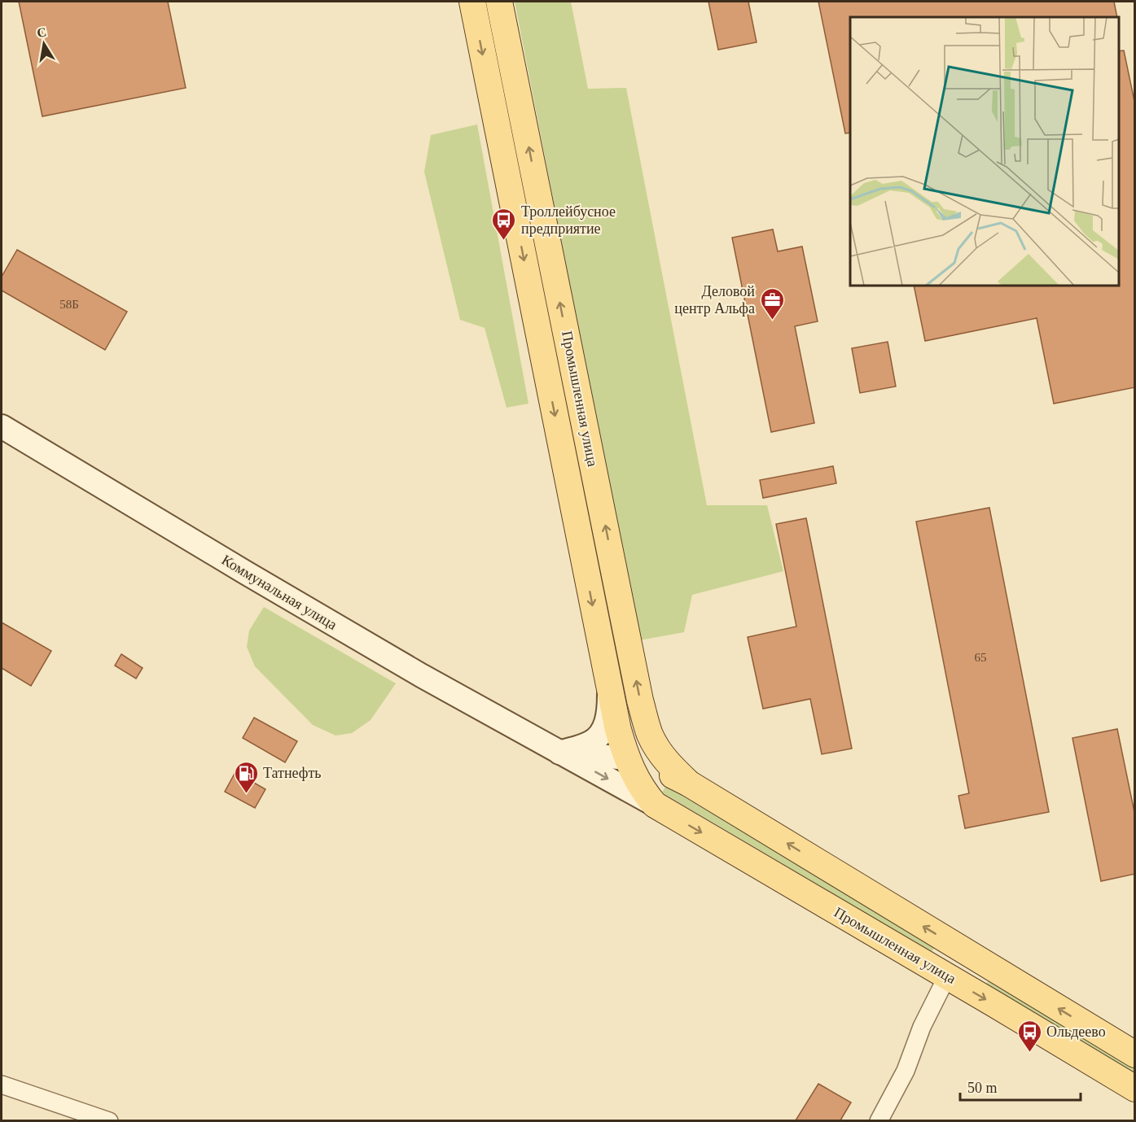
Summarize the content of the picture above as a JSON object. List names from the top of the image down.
{
  "streets": {
    "main road": ["Промышленная улица", "Коммунальная улица"]
  },
  "crossings": [
    ["Промышленная улица", "Коммунальная улица"]
  ],
  "places": {
    "bus stop": ["Троллейбусное предприятие", "Ольдеево"],
    "office": ["Деловой центр Альфа"],
    "fuel station": ["Татнефть"]
  },
  "house_numbers": ["58Б", "65"],
  "scale_bar": "50 m",
  "north": "top"
}
